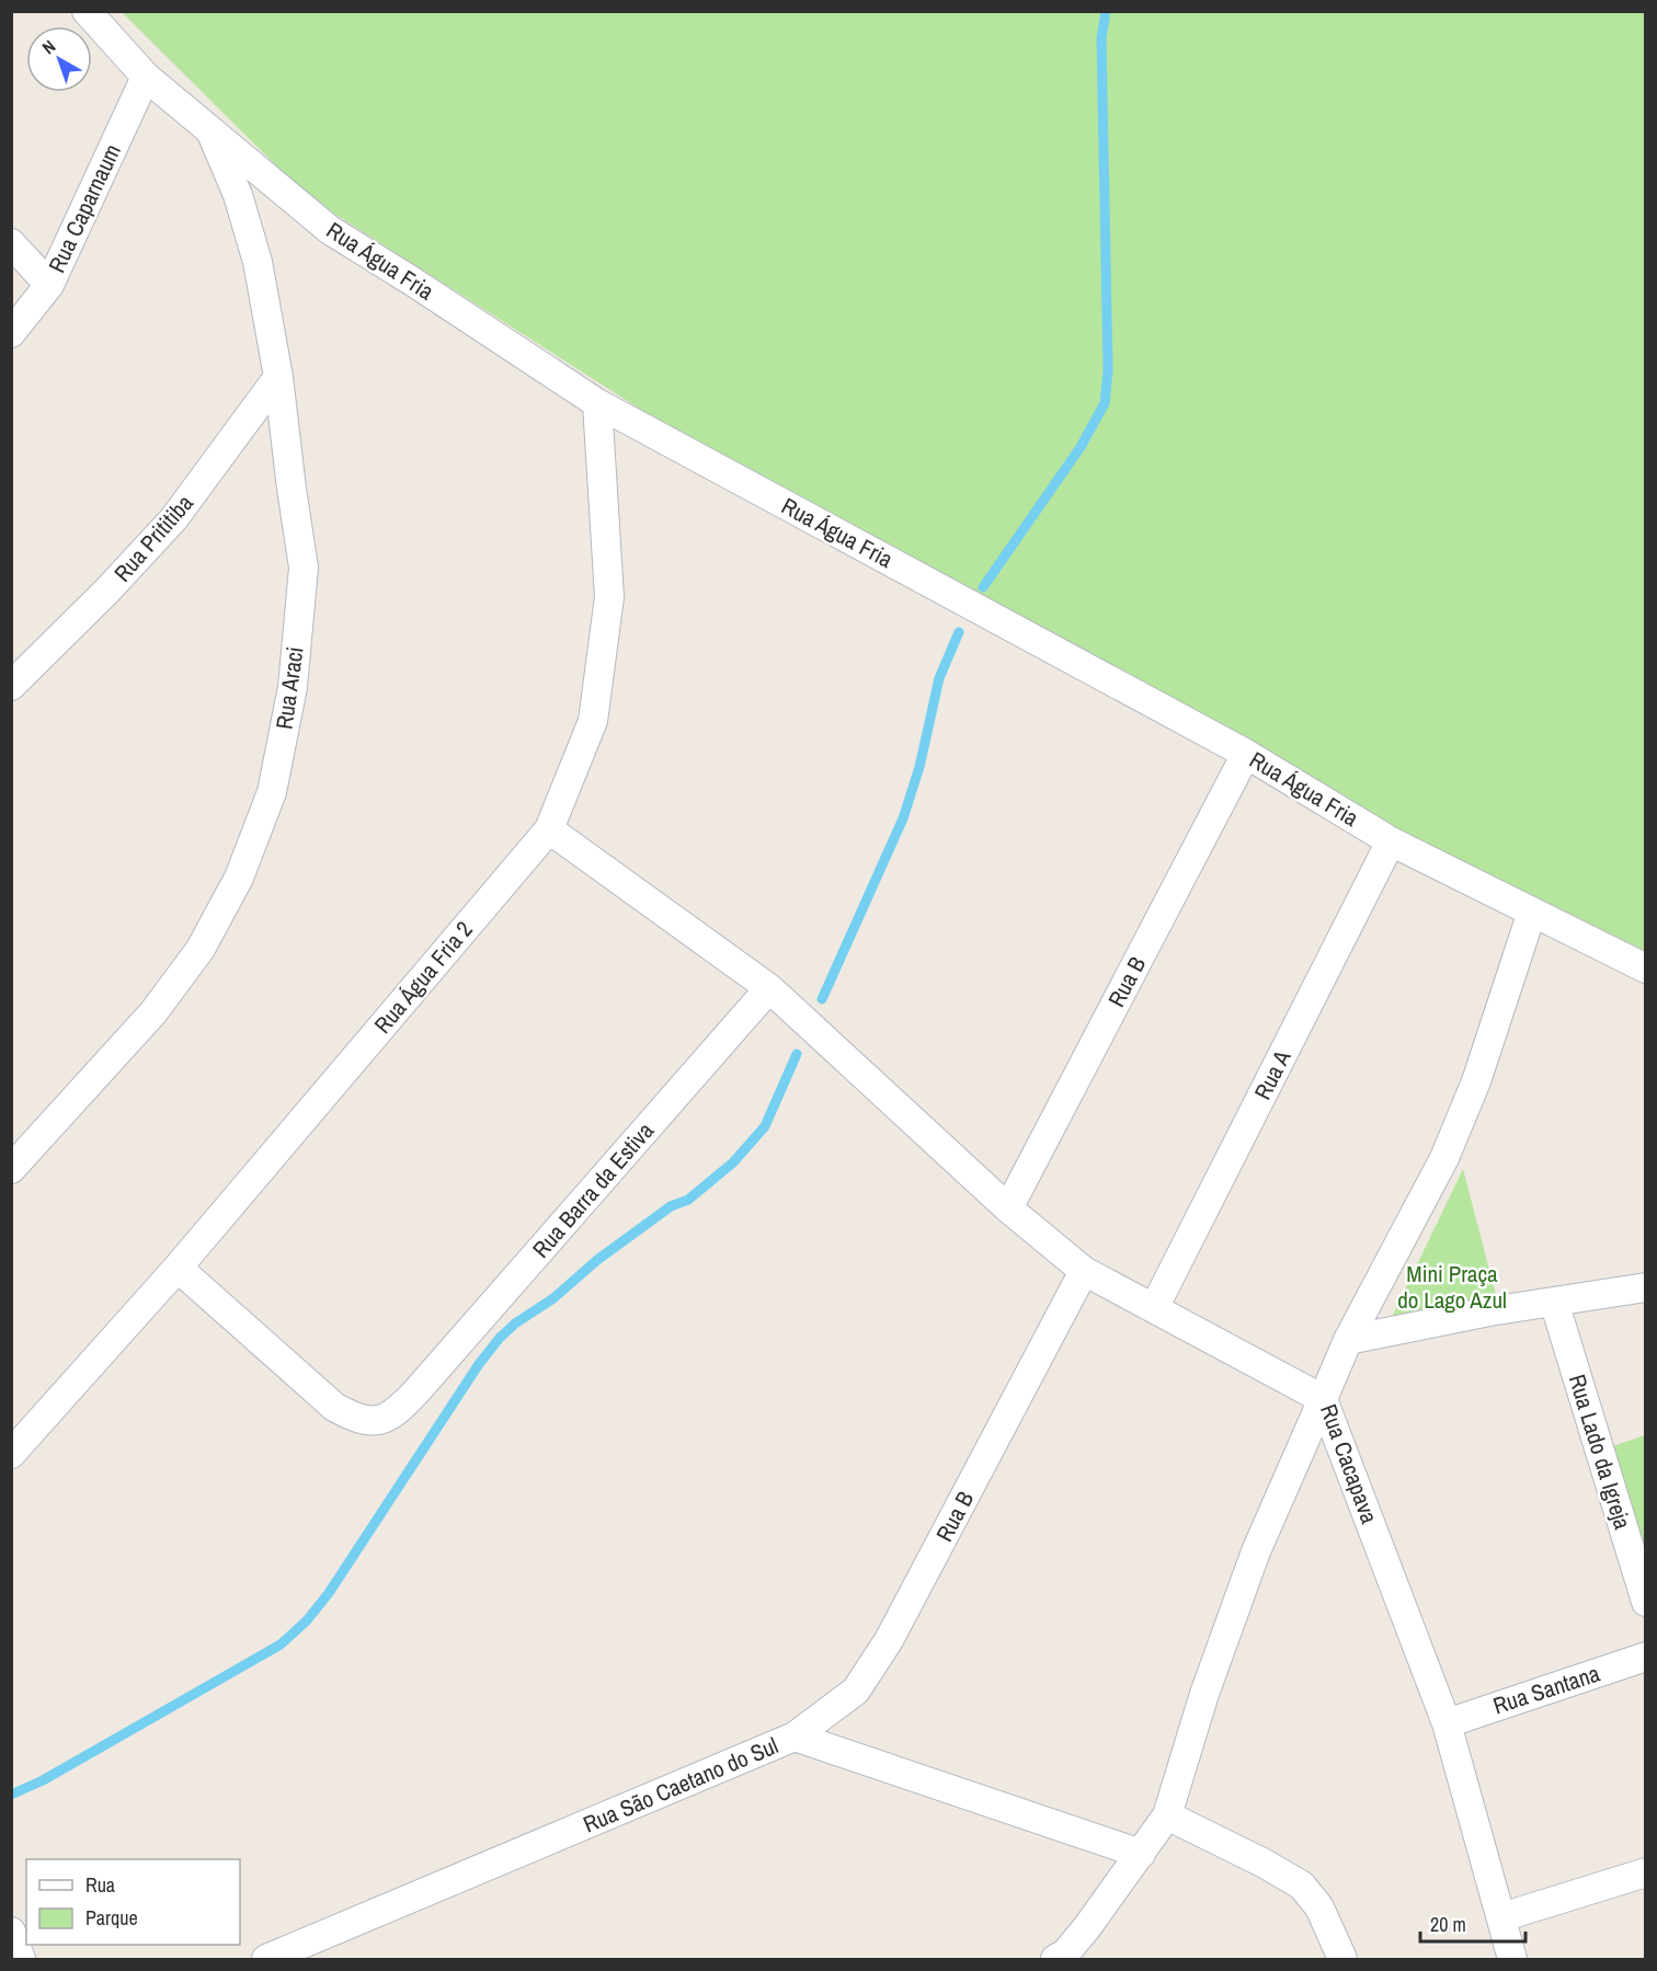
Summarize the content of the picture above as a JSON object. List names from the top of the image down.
{
  "streets": {
    "street": [
      "Rua Caparnaum",
      "Rua Água Fria",
      "Rua Prititiba",
      "Rua Araci",
      "Rua Água Fria 2",
      "Rua B",
      "Rua A",
      "Rua Barra da Estiva",
      "Rua Lado da Igreja",
      "Rua Cacapava",
      "Rua Santana",
      "Rua São Caetano do Sul"
    ]
  },
  "crossings": [
    ["Rua Caparnaum", "Rua Água Fria"],
    ["Rua Água Fria", "Rua Araci"],
    ["Rua Água Fria", "Rua Água Fria 2"],
    ["Rua Água Fria", "Rua B"],
    ["Rua Água Fria", "Rua A"],
    ["Rua Água Fria", "Rua Cacapava"],
    ["Rua Prititiba", "Rua Araci"],
    ["Rua Água Fria 2", "Rua Barra da Estiva"],
    ["Rua B", "Rua São Caetano do Sul"],
    ["Rua Cacapava", "Rua Santana"]
  ],
  "parks": ["Mini Praça do Lago Azul"],
  "legend": ["Rua", "Parque"],
  "scale_bar": "20 m",
  "north": "top left"
}
